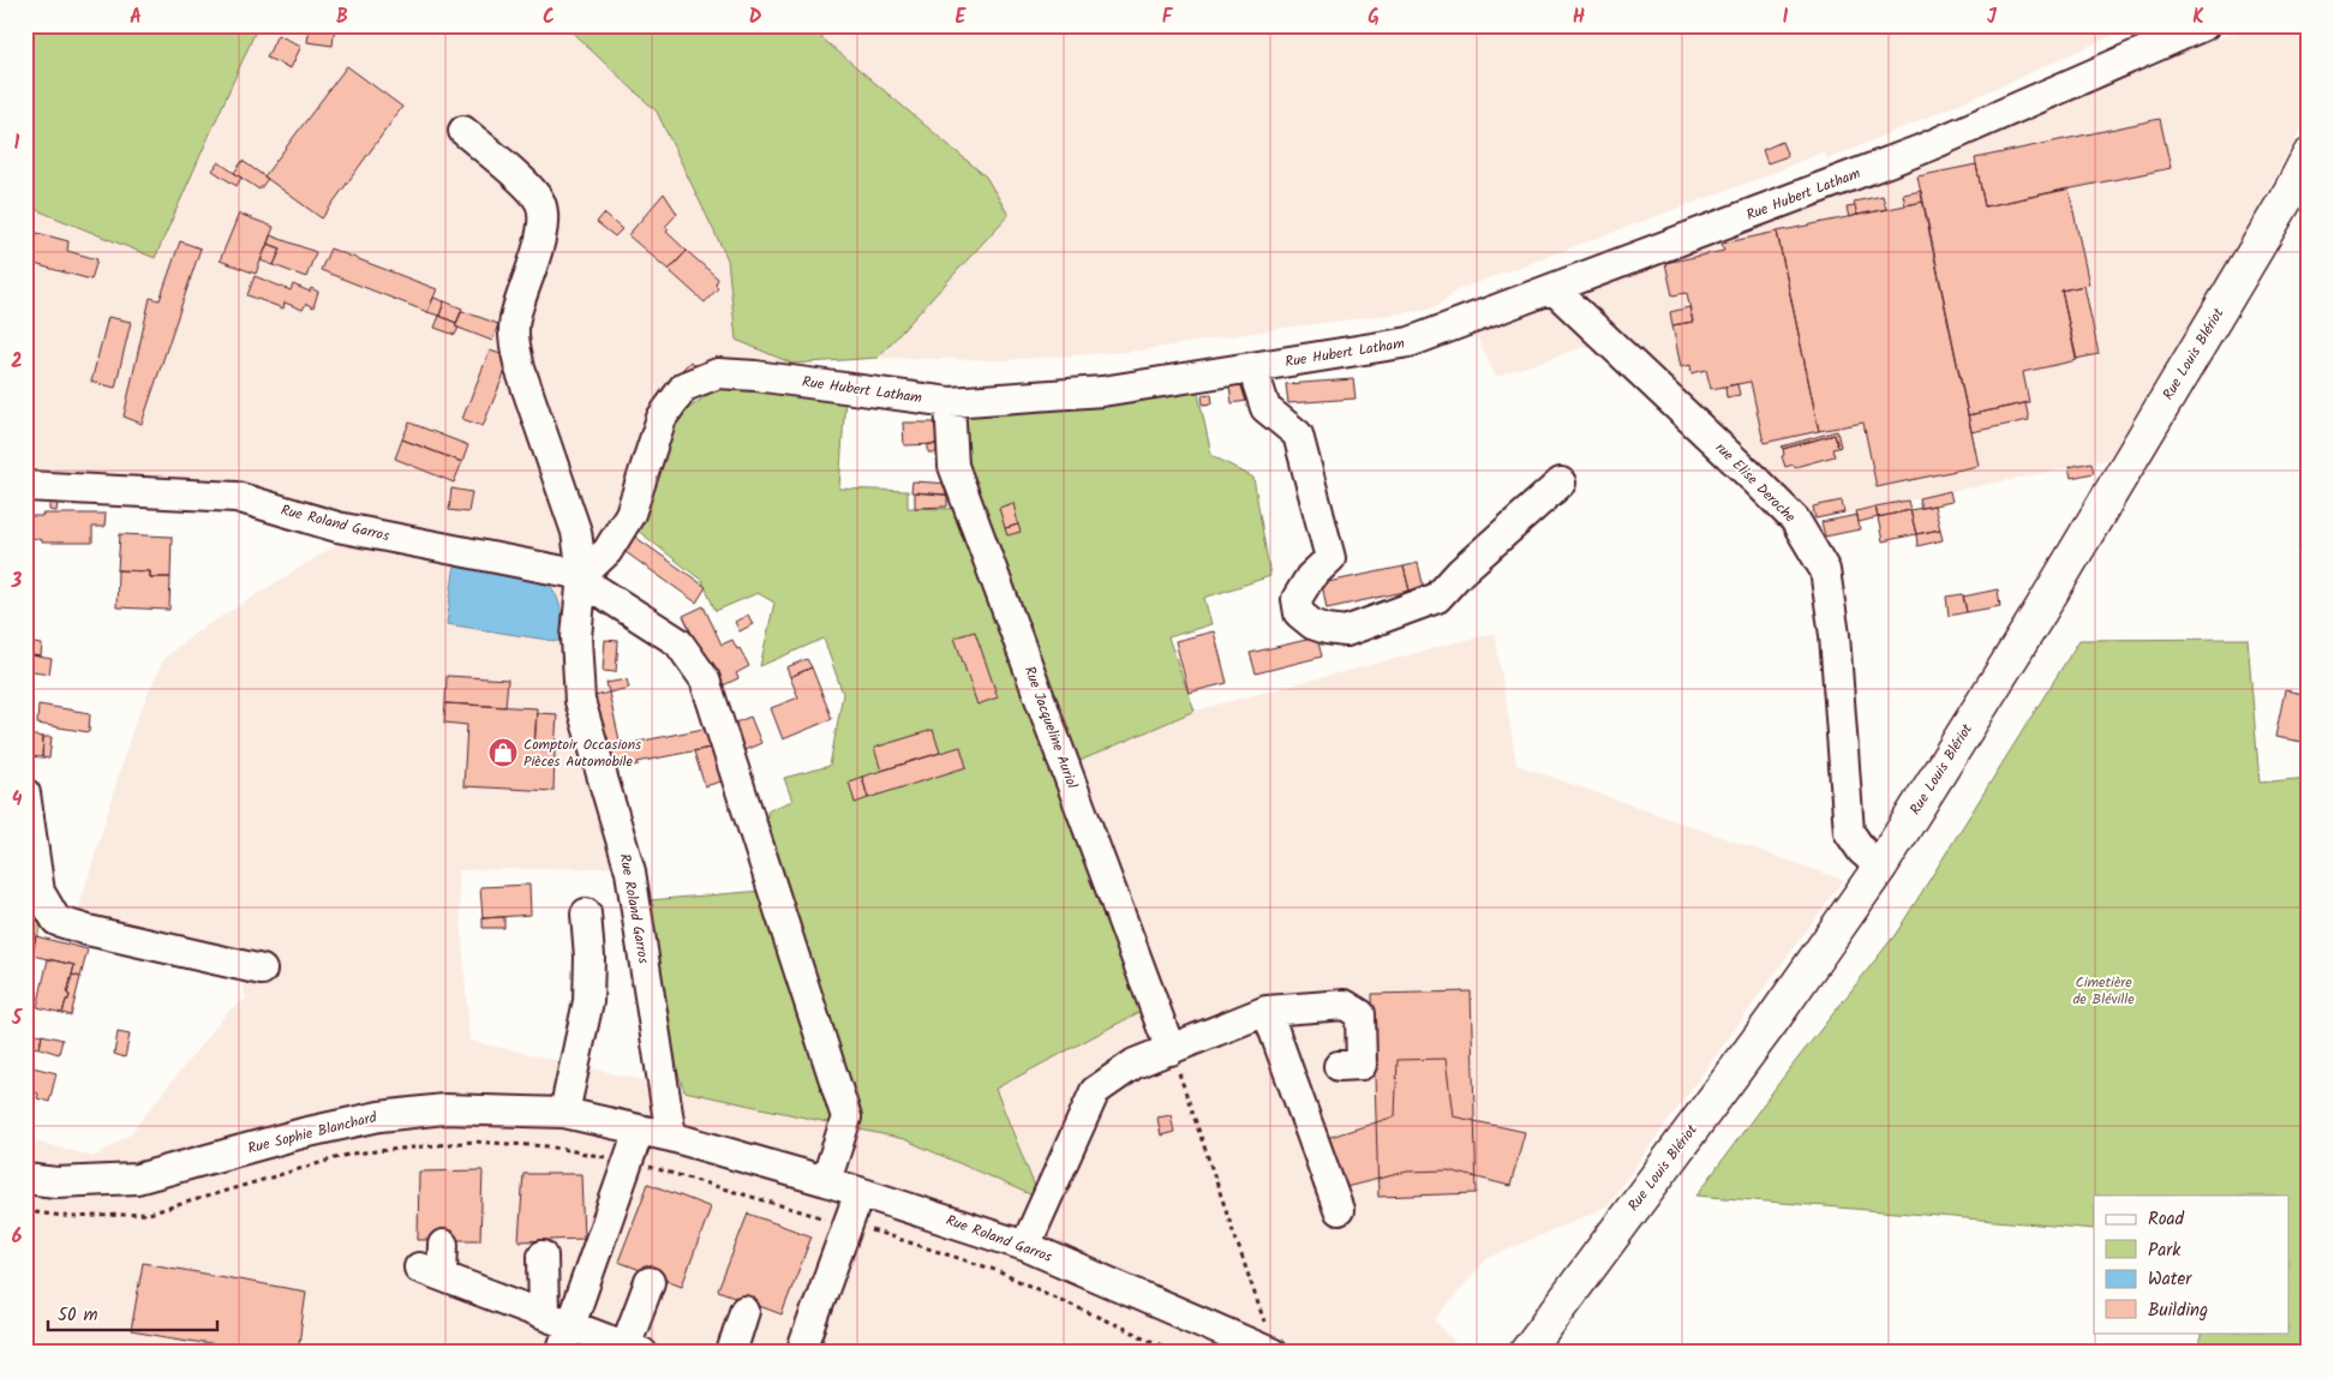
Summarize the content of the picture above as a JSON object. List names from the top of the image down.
{
  "streets": {
    "main road": ["Rue Louis Blériot"],
    "street": [
      "Rue Hubert Latham",
      "rue Elise Deroche",
      "Rue Roland Garros",
      "Rue Jacqueline Auriol",
      "Rue Sophie Blanchard"
    ]
  },
  "crossings": [
    ["Rue Hubert Latham", "rue Elise Deroche"],
    ["Rue Hubert Latham", "Rue Roland Garros"],
    ["Rue Hubert Latham", "Rue Jacqueline Auriol"],
    ["Rue Louis Blériot", "rue Elise Deroche"],
    ["Rue Roland Garros", "Rue Sophie Blanchard"]
  ],
  "parks": ["Cimetière de Bléville"],
  "places": {
    "shop": ["Comptoir Occasions Pièces Automobile"]
  },
  "legend": [
    "Road",
    "Park",
    "Water",
    "Building"
  ],
  "scale_bar": "50 m",
  "grid": {
    "columns": [
      "A",
      "B",
      "C",
      "D",
      "E",
      "F",
      "G",
      "H",
      "I",
      "J",
      "K"
    ],
    "rows": [
      "1",
      "2",
      "3",
      "4",
      "5",
      "6"
    ]
  }
}
